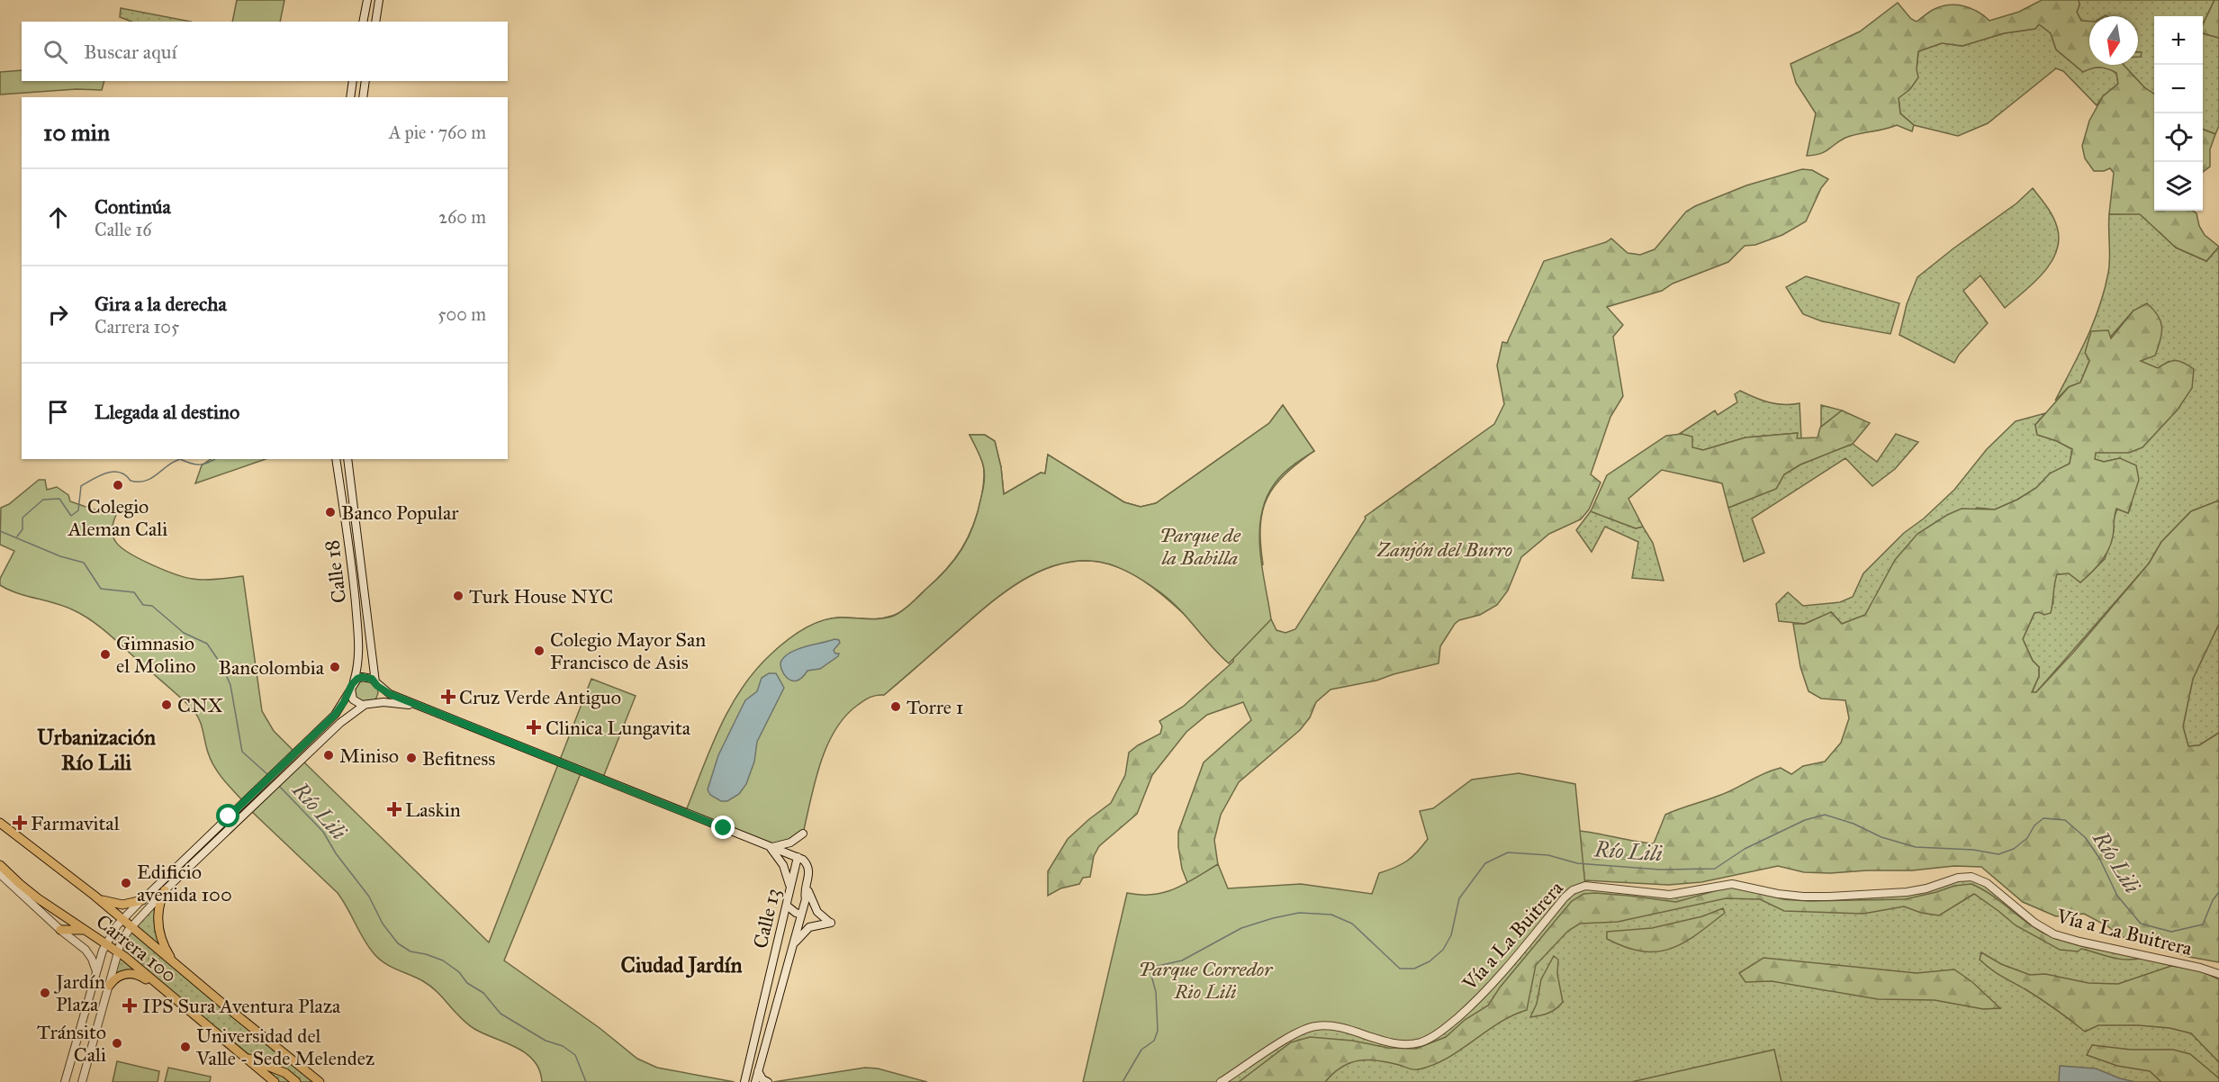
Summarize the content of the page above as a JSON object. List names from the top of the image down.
{
  "streets": {
    "main road": ["Calle 18", "Calle 13", "Carrera 100"],
    "street": ["Vía a La Buitrera"]
  },
  "districts": ["Urbanización Río Lili", "Ciudad Jardín"],
  "water": ["Río Lili"],
  "parks": ["Parque de la Babilla", "Zanjón del Burro", "Parque Corredor Rio Lili"],
  "places": {
    "other": [
      "Colegio Aleman Cali",
      "Banco Popular",
      "Turk House NYC",
      "Colegio Mayor San Francisco de Asis",
      "Gimnasio el Molino",
      "Bancolombia",
      "CNX",
      "Torre 1",
      "Miniso",
      "Befitness",
      "Edificio avenida 100",
      "Jardín Plaza",
      "Tránsito Cali",
      "Universidad del Valle - Sede Melendez"
    ],
    "health": [
      "Cruz Verde Antiguo",
      "Clinica Lungavita",
      "Laskin",
      "Farmavital",
      "IPS Sura Aventura Plaza"
    ]
  },
  "north": "bottom",
  "page": {
    "map_buttons": ["+", "−"],
    "search": "Buscar aquí",
    "heading": ["10 min", "A pie · 760 m"],
    "list": [
      ["Continúa", "Calle 16", "260 m"],
      ["Gira a la derecha", "Carrera 105", "500 m"],
      "Llegada al destino"
    ]
  }
}
